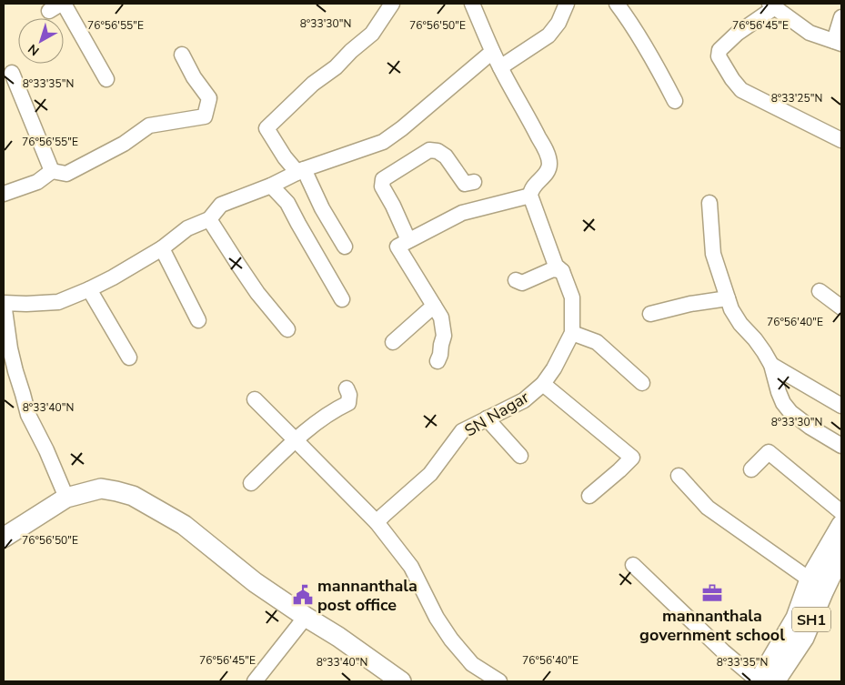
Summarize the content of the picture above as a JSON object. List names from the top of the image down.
{
  "streets": {
    "main road": ["SH1"],
    "street": ["SN Nagar"]
  },
  "places": {
    "office": ["mannanthala government school"],
    "public building": ["mannanthala post office"]
  },
  "north": "bottom left",
  "coordinates": [
    "8°33'30\"N",
    "76°56'55\"E",
    "76°56'50\"E",
    "76°56'45\"E",
    "8°33'35\"N",
    "8°33'25\"N",
    "76°56'40\"E",
    "8°33'40\"N"
  ]
}
